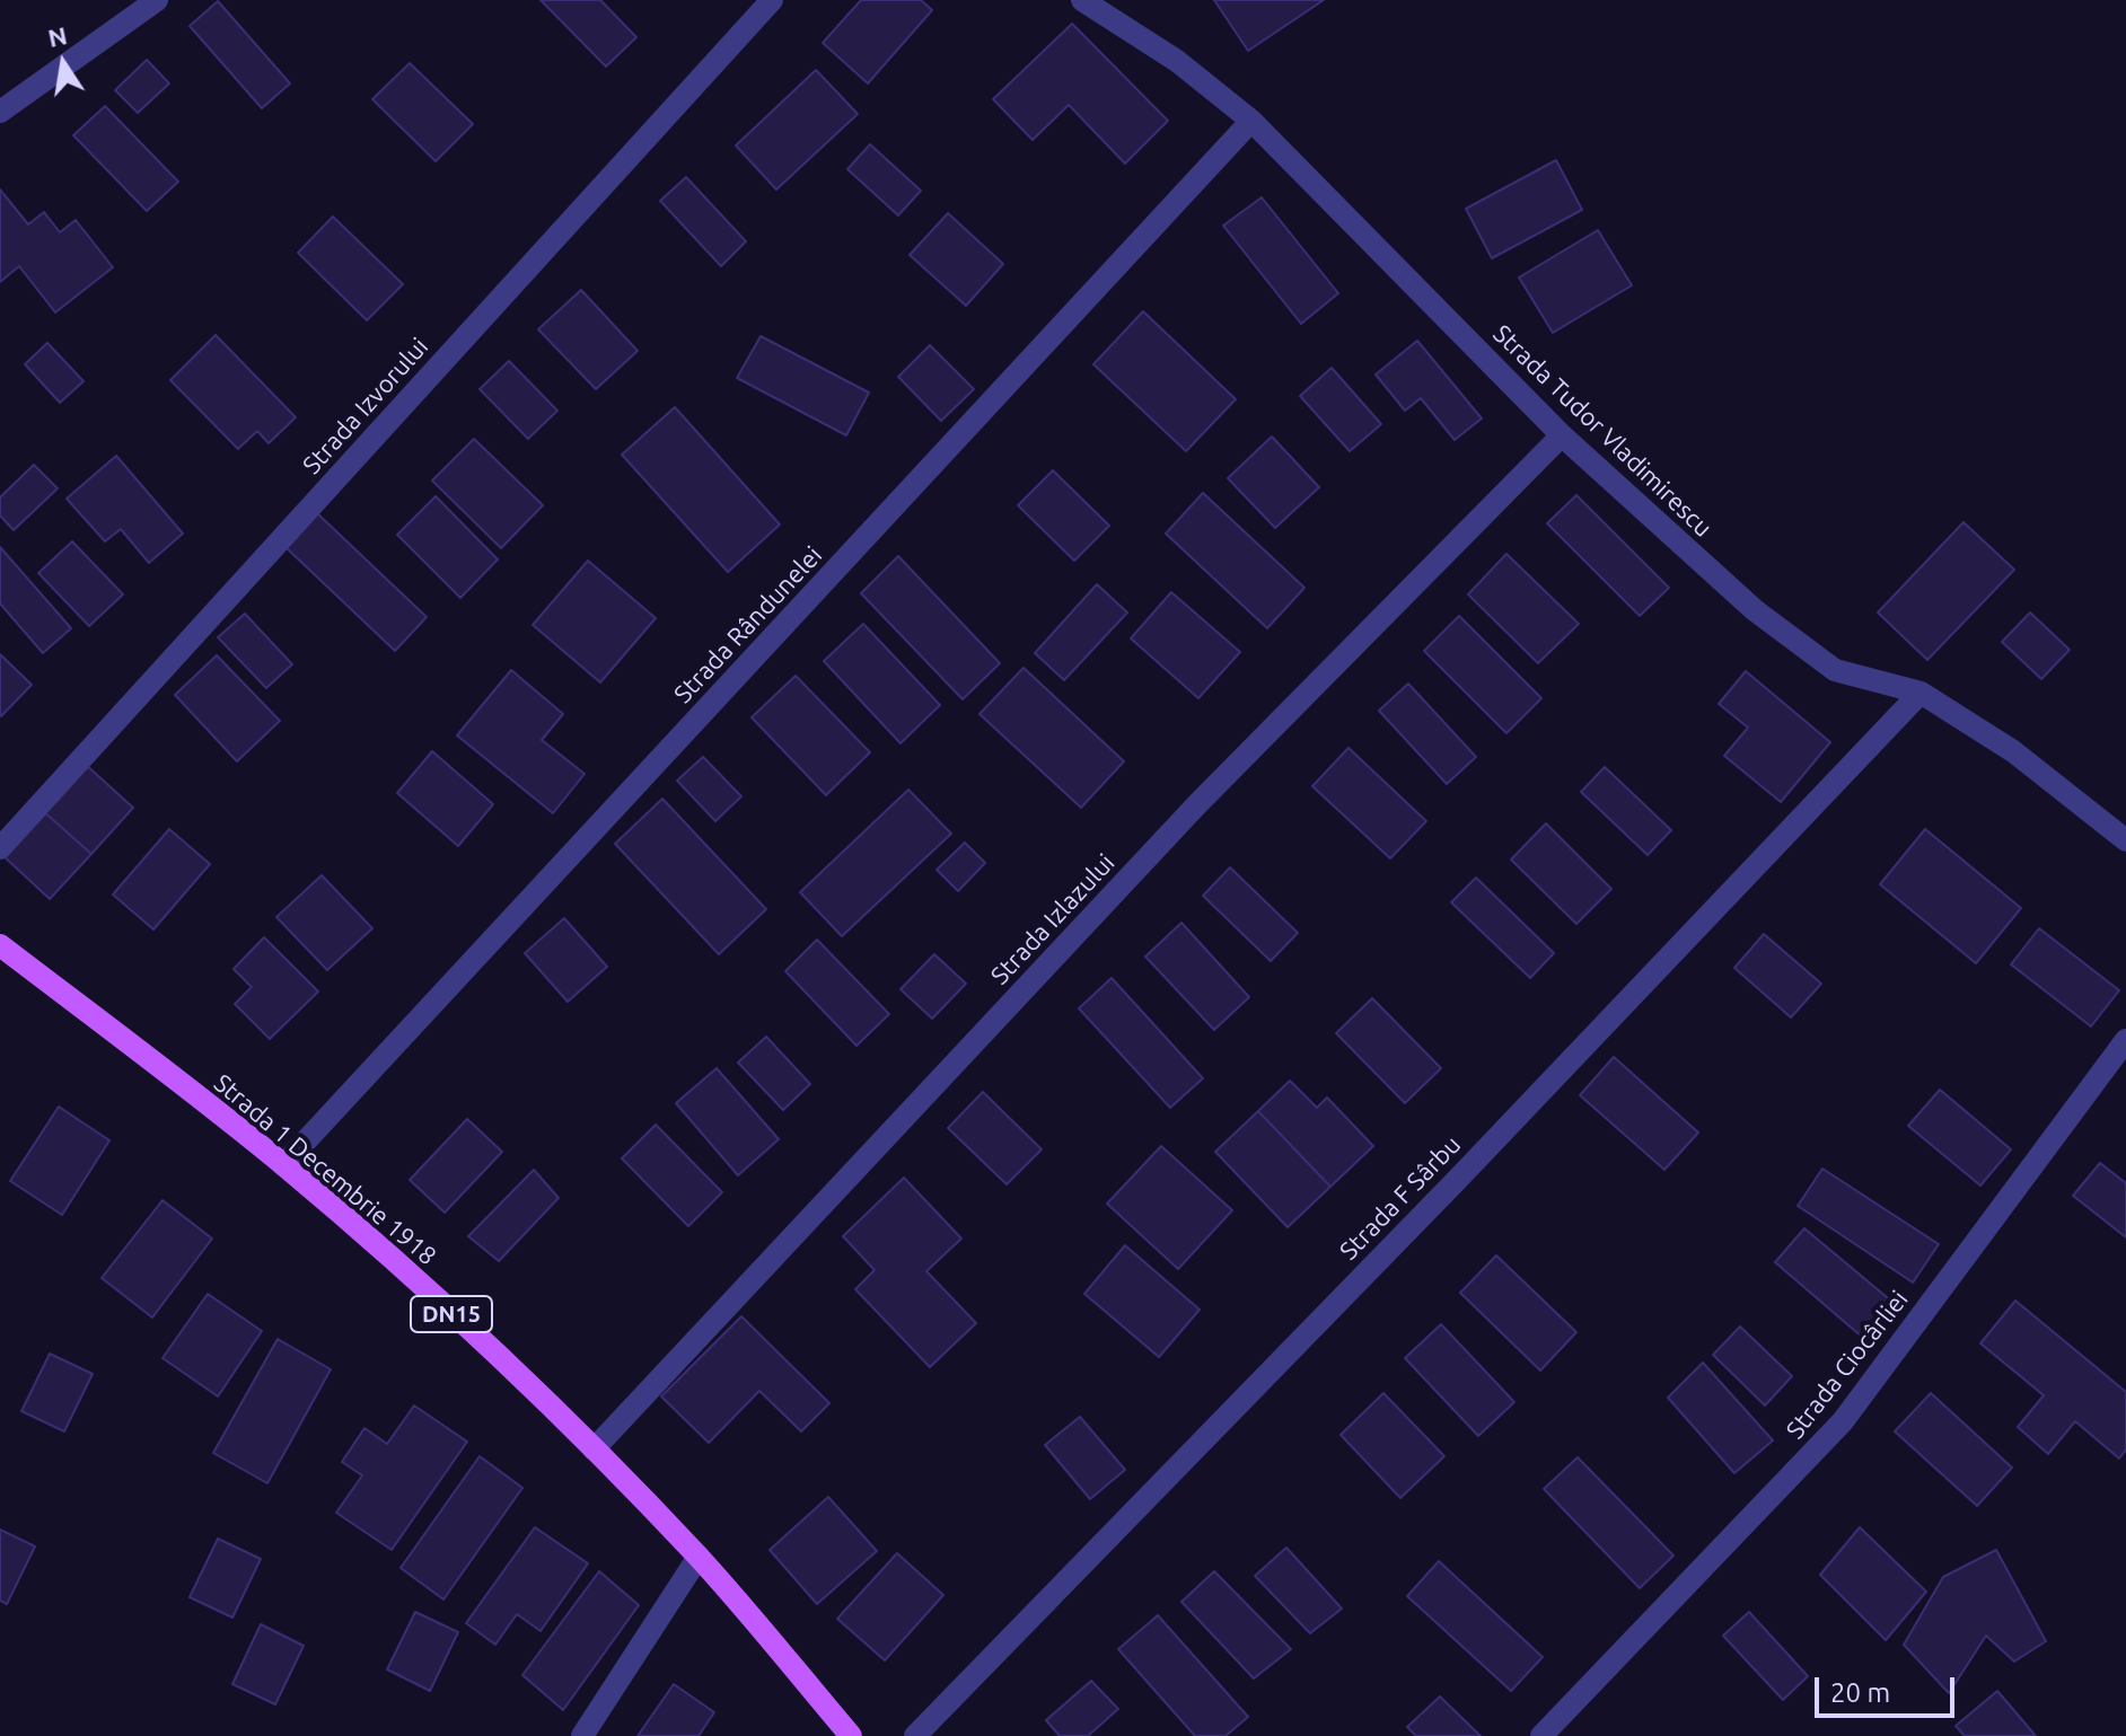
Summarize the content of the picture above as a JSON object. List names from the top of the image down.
{
  "streets": {
    "main road": ["Strada 1 Decembrie 1918", "DN15"],
    "street": [
      "Strada Izvorului",
      "Strada Tudor Vladimirescu",
      "Strada Rândunelei",
      "Strada Izlazului",
      "Strada F Sârbu",
      "Strada Ciocârliei"
    ]
  },
  "crossings": [
    ["Strada Tudor Vladimirescu", "Strada Rândunelei"],
    ["Strada Tudor Vladimirescu", "Strada Izlazului"],
    ["Strada Tudor Vladimirescu", "Strada F Sârbu"],
    ["Strada Rândunelei", "Strada 1 Decembrie 1918"],
    ["Strada Izlazului", "Strada 1 Decembrie 1918"]
  ],
  "scale_bar": "20 m",
  "north": "top"
}
